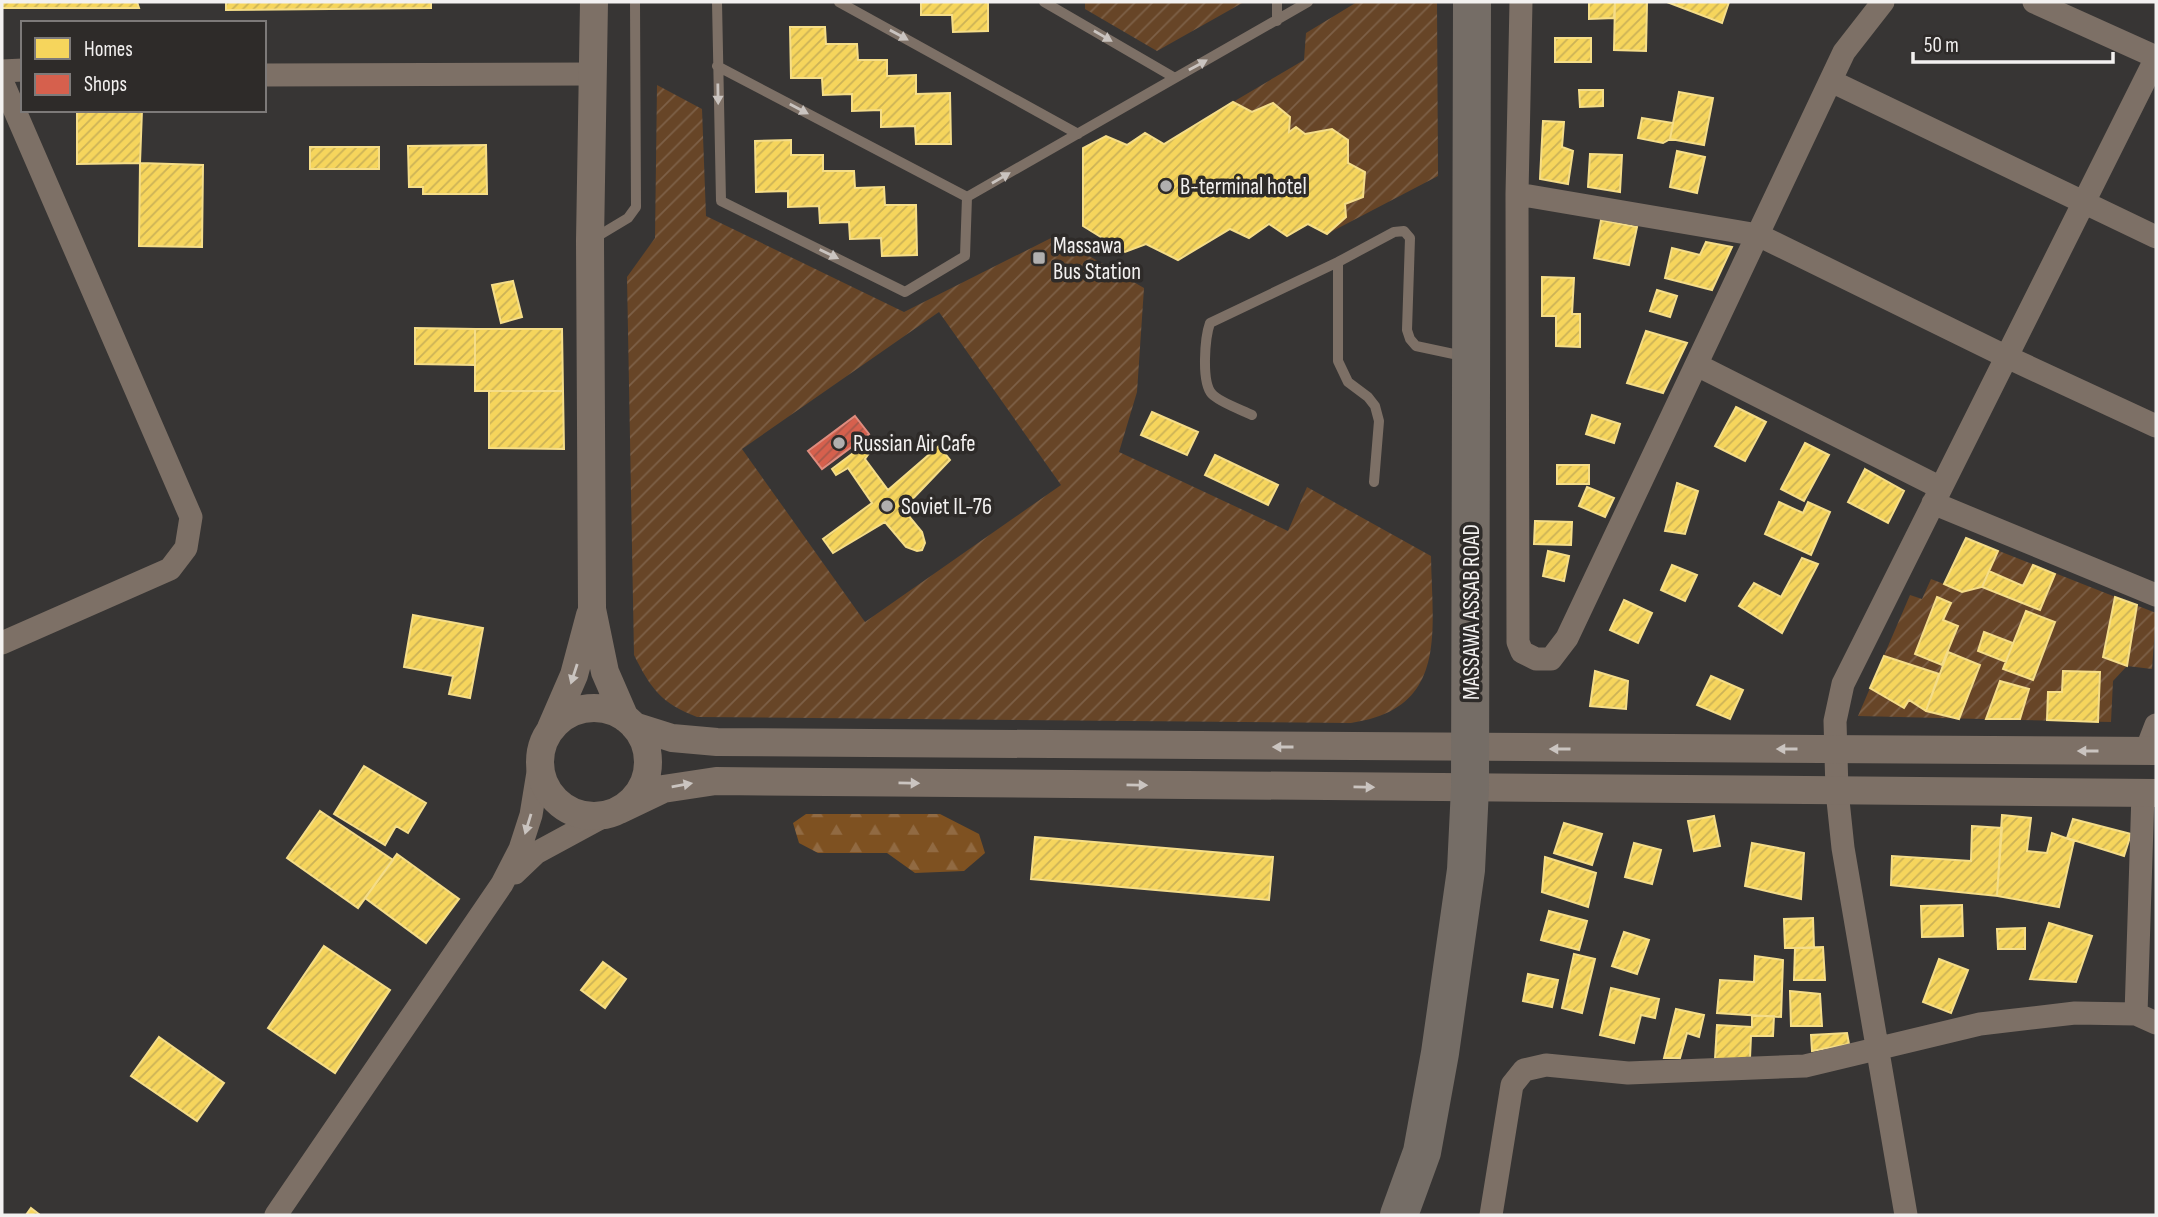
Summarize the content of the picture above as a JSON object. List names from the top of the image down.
{
  "streets": {
    "highway": ["MASSAWA ASSAB ROAD"]
  },
  "places": {
    "other": ["B-terminal hotel", "Russian Air Cafe", "Soviet IL-76"],
    "transit": ["Massawa Bus Station"]
  },
  "legend": ["Homes", "Shops"],
  "scale_bar": "50 m"
}
